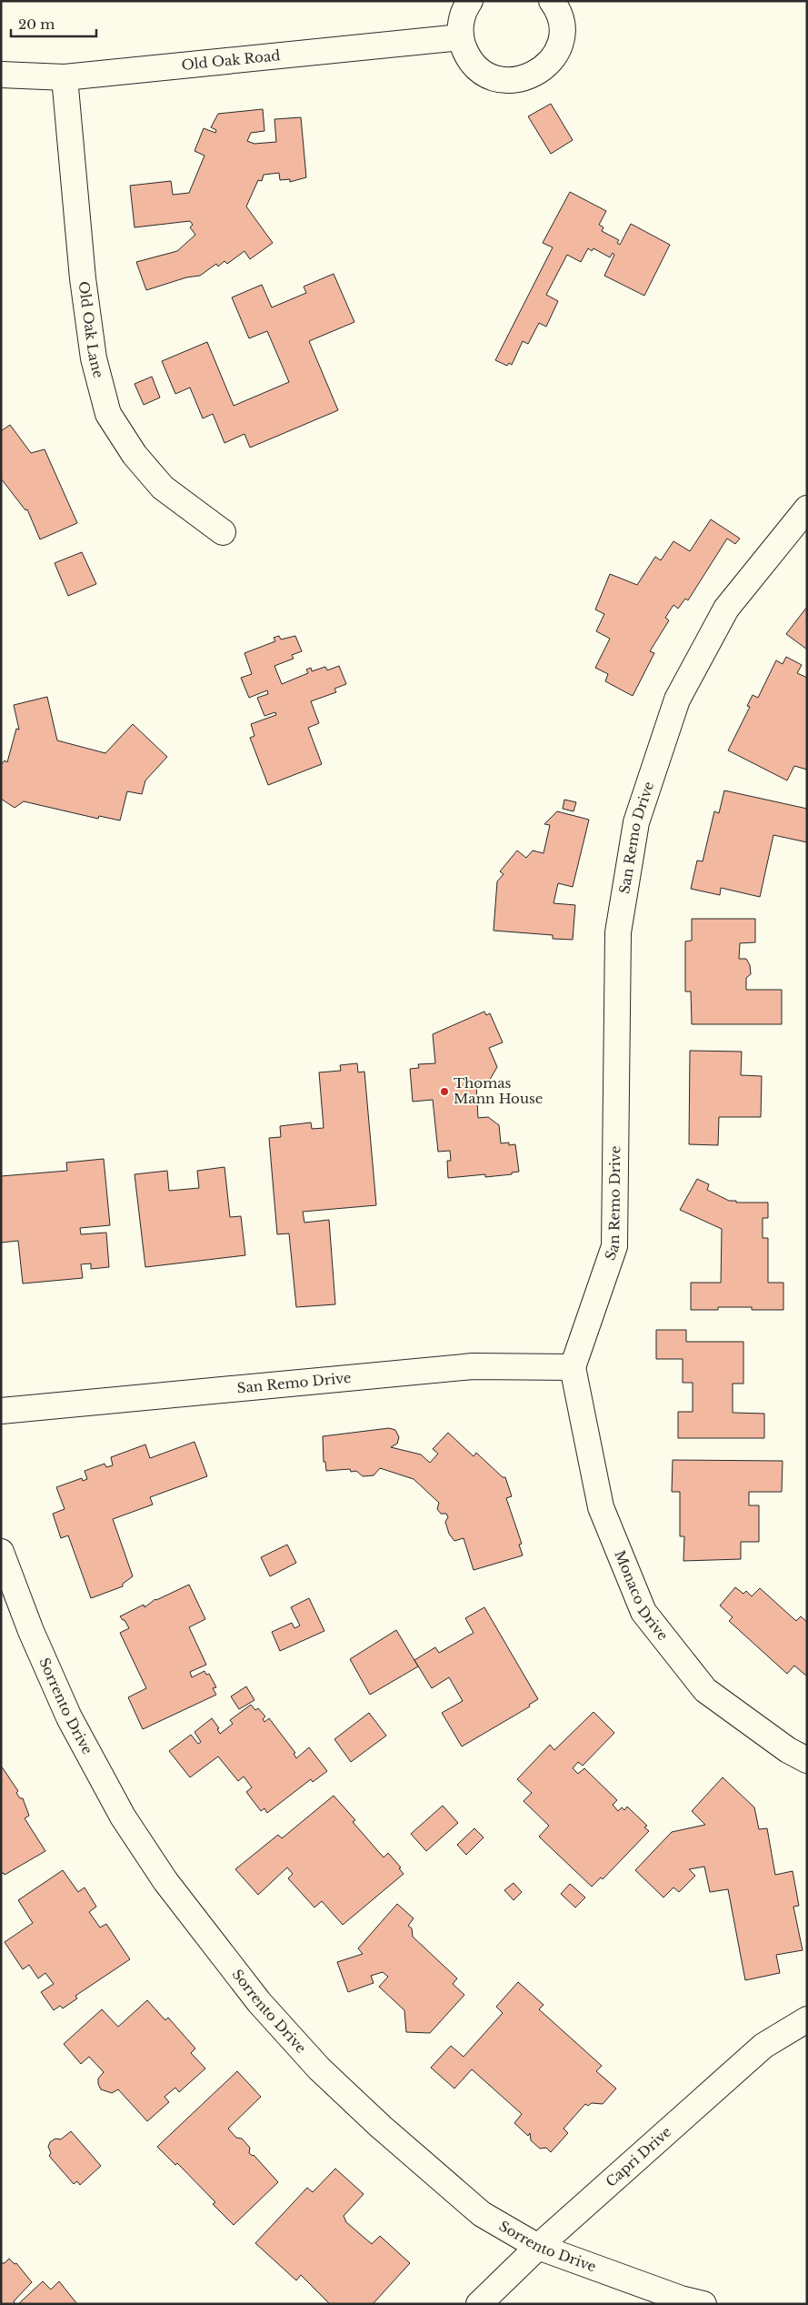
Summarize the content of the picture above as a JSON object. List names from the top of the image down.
{
  "streets": {
    "street": [
      "Old Oak Road",
      "Old Oak Lane",
      "San Remo Drive",
      "Monaco Drive",
      "Sorrento Drive",
      "Capri Drive"
    ]
  },
  "crossings": [
    ["Old Oak Road", "Old Oak Lane"],
    ["San Remo Drive", "Monaco Drive"],
    ["Sorrento Drive", "Capri Drive"]
  ],
  "places": ["Thomas Mann House"],
  "scale_bar": "20 m"
}
